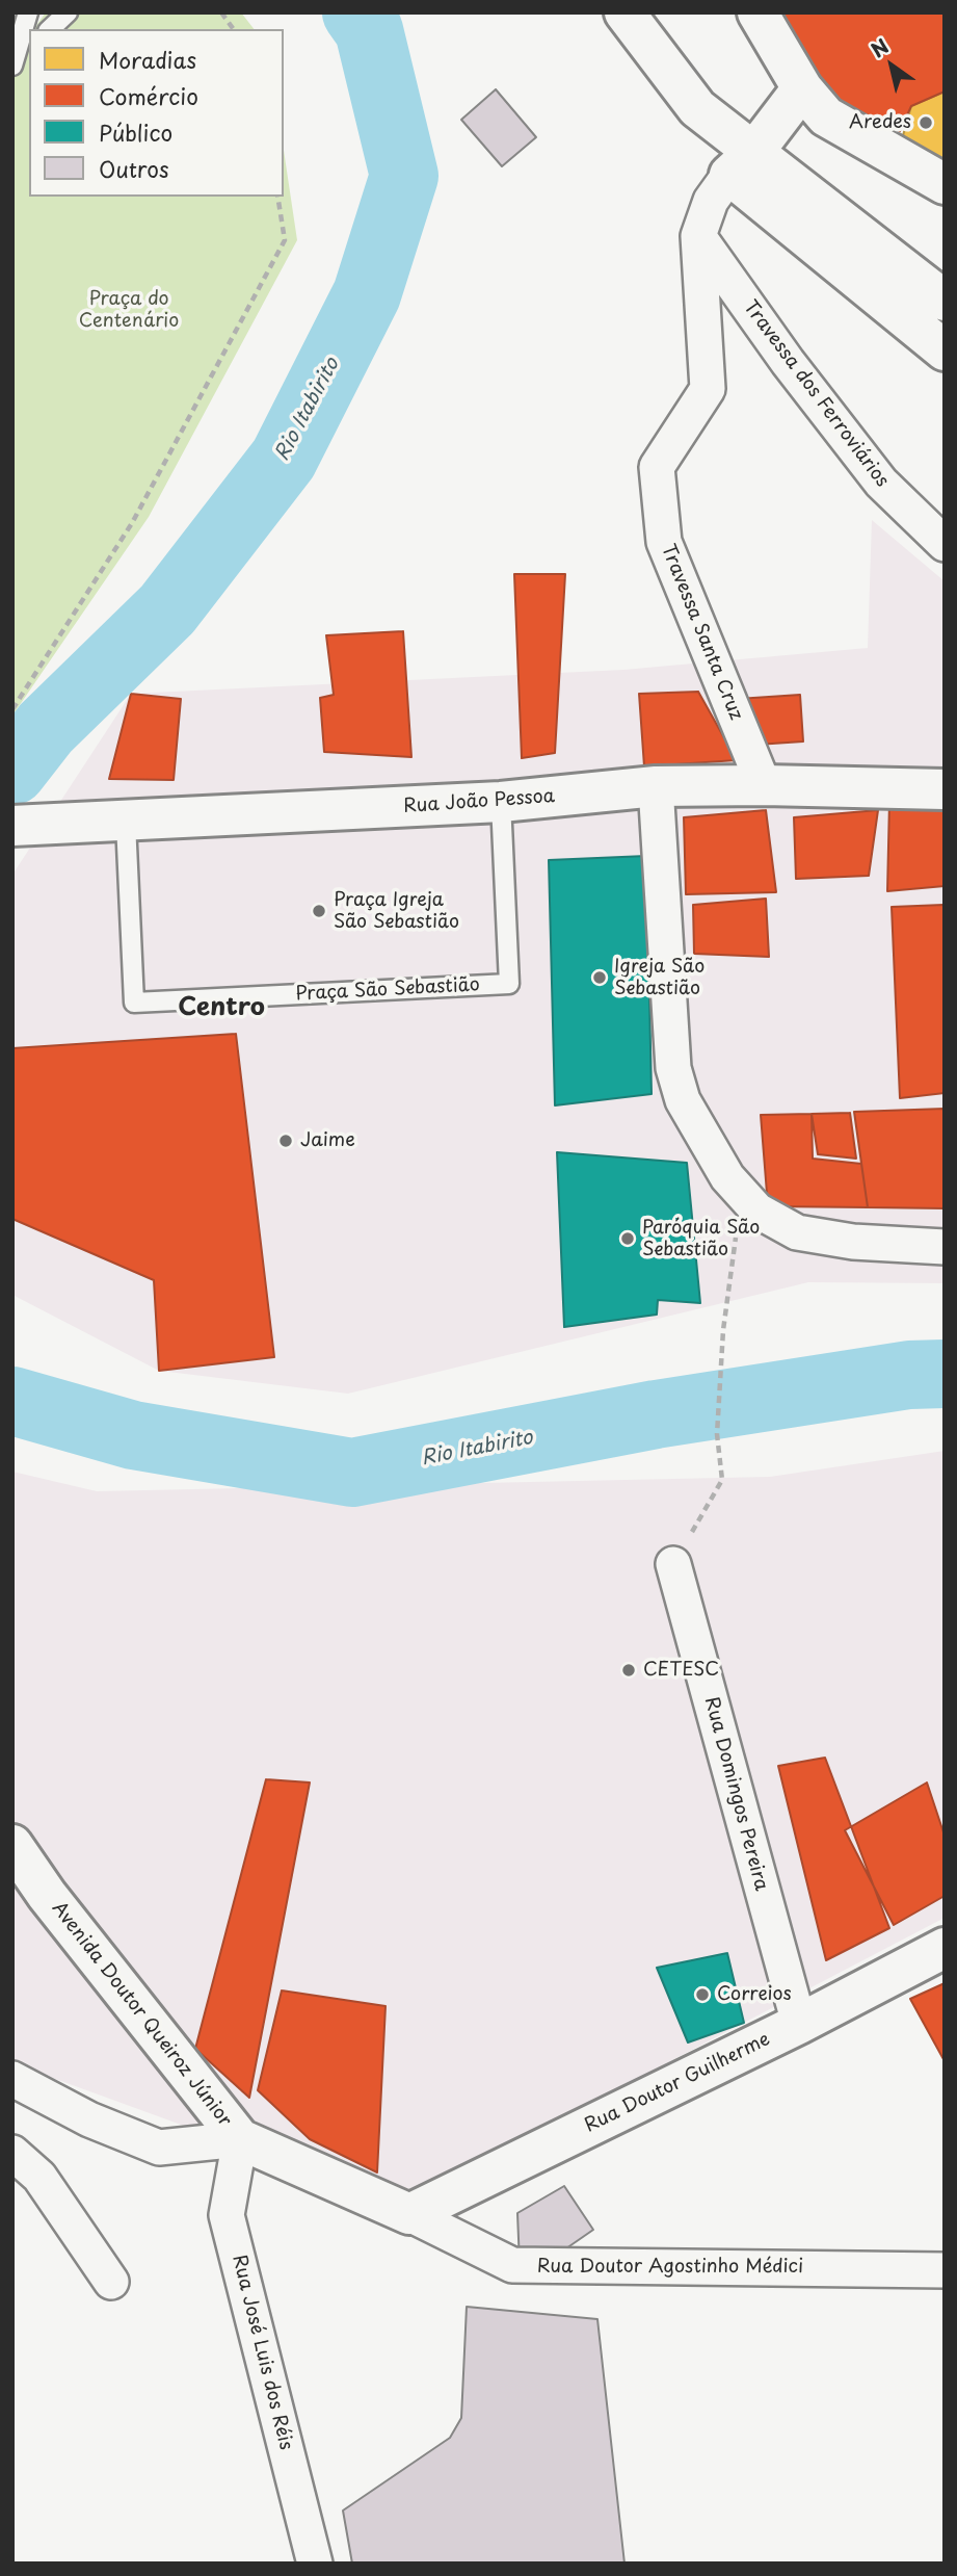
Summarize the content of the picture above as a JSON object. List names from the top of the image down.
{
  "streets": {
    "main road": [
      "Travessa Santa Cruz",
      "Rua João Pessoa",
      "Avenida Doutor Queiroz Júnior",
      "Rua Doutor Guilherme"
    ],
    "street": [
      "Travessa dos Ferroviários",
      "Rua Domingos Pereira",
      "Rua Doutor Agostinho Médici",
      "Rua José Luis dos Réis"
    ],
    "lane": ["Praça São Sebastião"]
  },
  "crossings": [
    ["Travessa dos Ferroviários", "Travessa Santa Cruz"],
    ["Travessa Santa Cruz", "Rua João Pessoa"],
    ["Rua João Pessoa", "Praça São Sebastião"],
    ["Rua Domingos Pereira", "Rua Doutor Guilherme"],
    ["Avenida Doutor Queiroz Júnior", "Rua Doutor Guilherme"],
    ["Avenida Doutor Queiroz Júnior", "Rua Doutor Agostinho Médici"],
    ["Avenida Doutor Queiroz Júnior", "Rua José Luis dos Réis"],
    ["Rua Doutor Guilherme", "Rua Doutor Agostinho Médici"]
  ],
  "districts": ["Centro"],
  "water": ["Rio Itabirito"],
  "parks": ["Praça do Centenário"],
  "places": [
    "Aredes",
    "Praça Igreja São Sebastião",
    "Igreja São Sebastião",
    "Jaime",
    "Paróquia São Sebastião",
    "CETESC",
    "Correios"
  ],
  "legend": [
    "Moradias",
    "Comércio",
    "Público",
    "Outros"
  ],
  "north": "top left"
}
